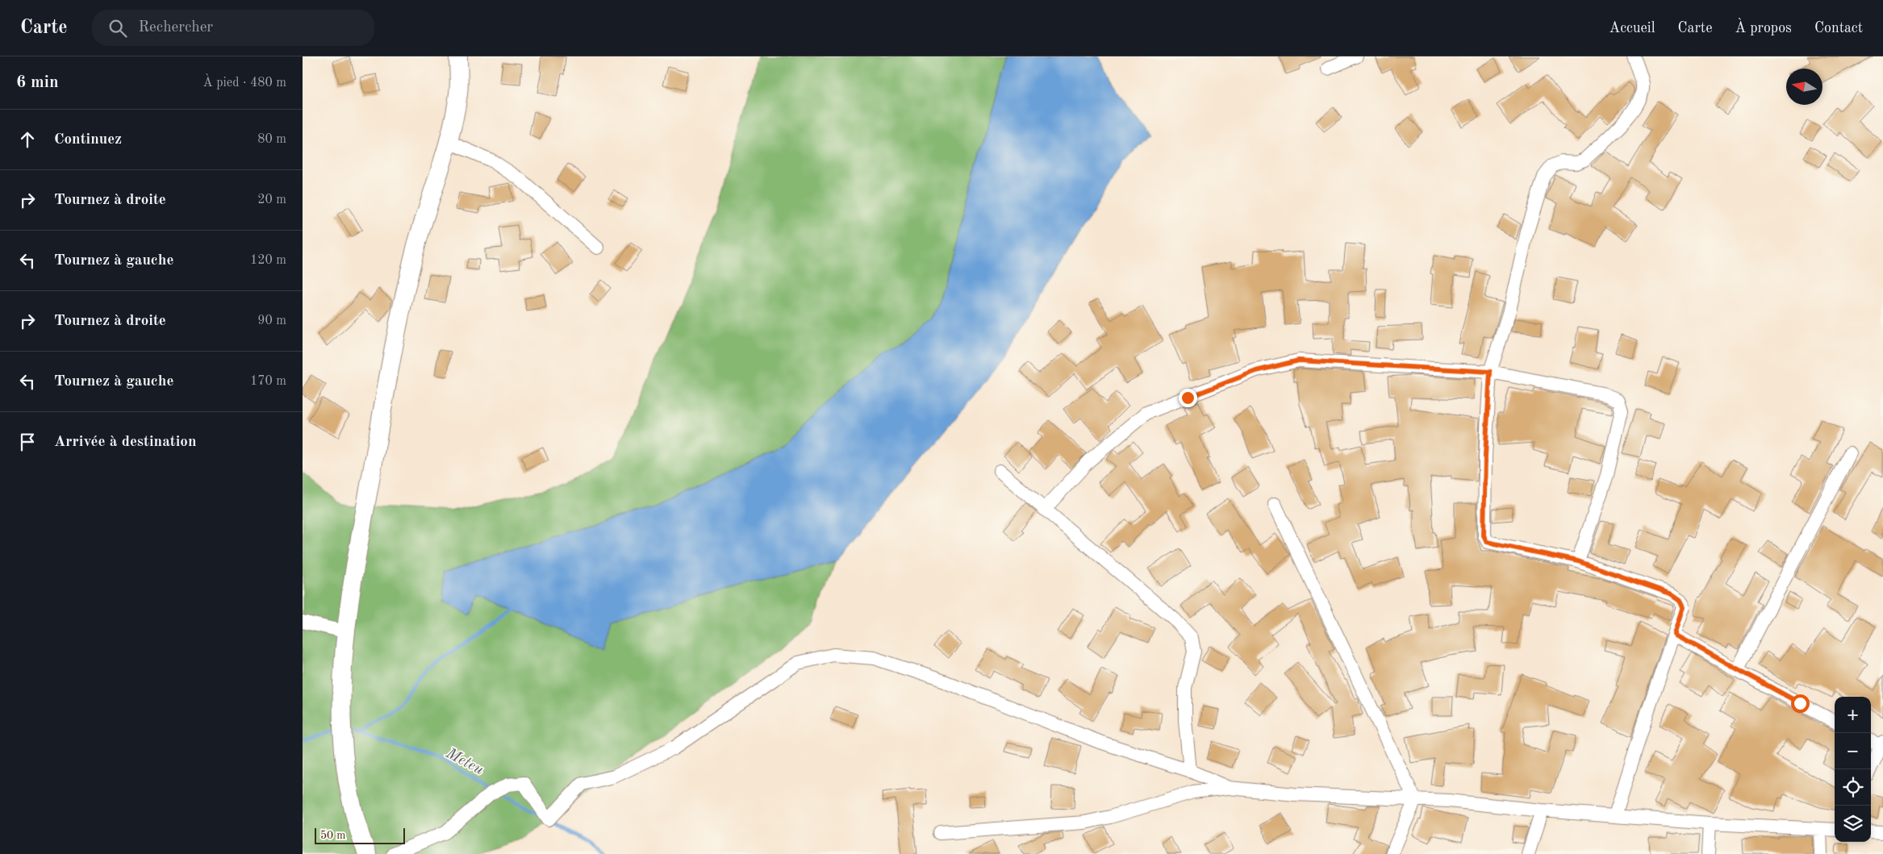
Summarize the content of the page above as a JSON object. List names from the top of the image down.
{
  "water": ["Meteu"],
  "scale_bar": "50 m",
  "north": "left",
  "page": {
    "header": "Carte",
    "search": "Rechercher",
    "nav": [
      "Accueil",
      "Carte",
      "À propos",
      "Contact"
    ],
    "heading": ["6 min", "À pied · 480 m"],
    "list": [
      ["Continuez", "80 m"],
      ["Tournez à droite", "20 m"],
      ["Tournez à gauche", "120 m"],
      ["Tournez à droite", "90 m"],
      ["Tournez à gauche", "170 m"],
      "Arrivée à destination"
    ],
    "map_buttons": ["+", "−"],
    "scale": "50 m"
  }
}
